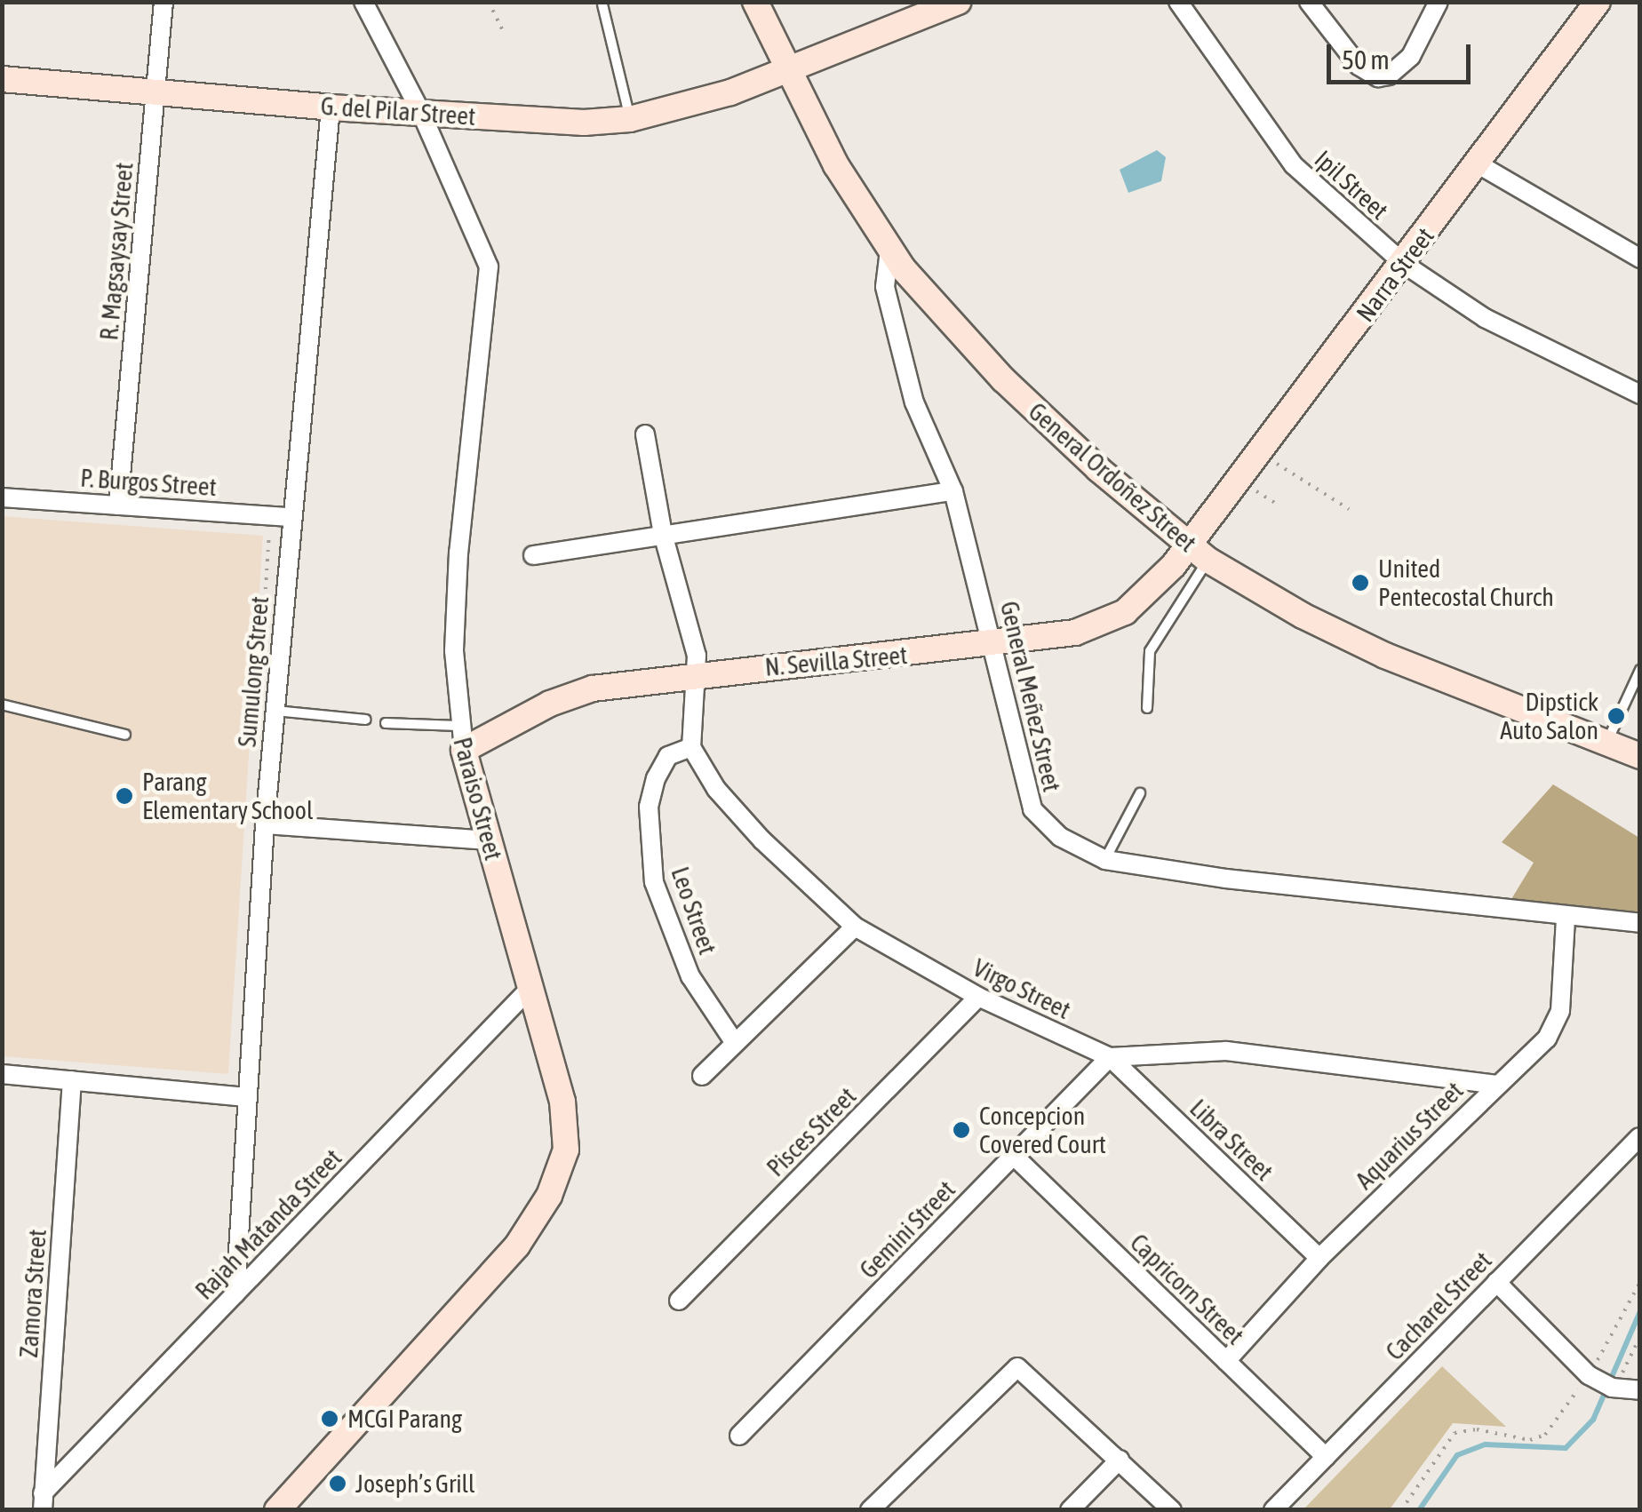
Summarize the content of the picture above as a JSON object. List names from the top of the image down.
{
  "streets": {
    "street": [
      "G. del Pilar Street",
      "Ipil Street",
      "R. Magsaysay Street",
      "Narra Street",
      "General Ordoñez Street",
      "P. Burgos Street",
      "N. Sevilla Street",
      "Sumulong Street",
      "General Meñez Street",
      "Paraiso Street",
      "Leo Street",
      "Virgo Street",
      "Pisces Street",
      "Aquarius Street",
      "Libra Street",
      "Rajah Matanda Street",
      "Gemini Street",
      "Capricorn Street",
      "Zamora Street",
      "Cacharel Street"
    ]
  },
  "crossings": [
    ["G. del Pilar Street", "R. Magsaysay Street"],
    ["G. del Pilar Street", "General Ordoñez Street"],
    ["G. del Pilar Street", "Sumulong Street"],
    ["G. del Pilar Street", "Paraiso Street"],
    ["Ipil Street", "Narra Street"],
    ["R. Magsaysay Street", "P. Burgos Street"],
    ["Narra Street", "General Ordoñez Street"],
    ["Narra Street", "N. Sevilla Street"],
    ["General Ordoñez Street", "N. Sevilla Street"],
    ["General Ordoñez Street", "General Meñez Street"],
    ["P. Burgos Street", "Sumulong Street"],
    ["N. Sevilla Street", "General Meñez Street"],
    ["N. Sevilla Street", "Paraiso Street"],
    ["Sumulong Street", "Rajah Matanda Street"],
    ["General Meñez Street", "Aquarius Street"],
    ["Paraiso Street", "Rajah Matanda Street"],
    ["Leo Street", "Virgo Street"],
    ["Virgo Street", "Pisces Street"],
    ["Virgo Street", "Aquarius Street"],
    ["Virgo Street", "Libra Street"],
    ["Virgo Street", "Gemini Street"],
    ["Aquarius Street", "Libra Street"],
    ["Aquarius Street", "Capricorn Street"],
    ["Libra Street", "Gemini Street"],
    ["Rajah Matanda Street", "Zamora Street"],
    ["Gemini Street", "Capricorn Street"],
    ["Capricorn Street", "Cacharel Street"]
  ],
  "places": [
    "United Pentecostal Church",
    "Dipstick Auto Salon",
    "Parang Elementary School",
    "Concepcion Covered Court",
    "MCGI Parang",
    "Joseph’s Grill"
  ],
  "scale_bar": "50 m"
}
